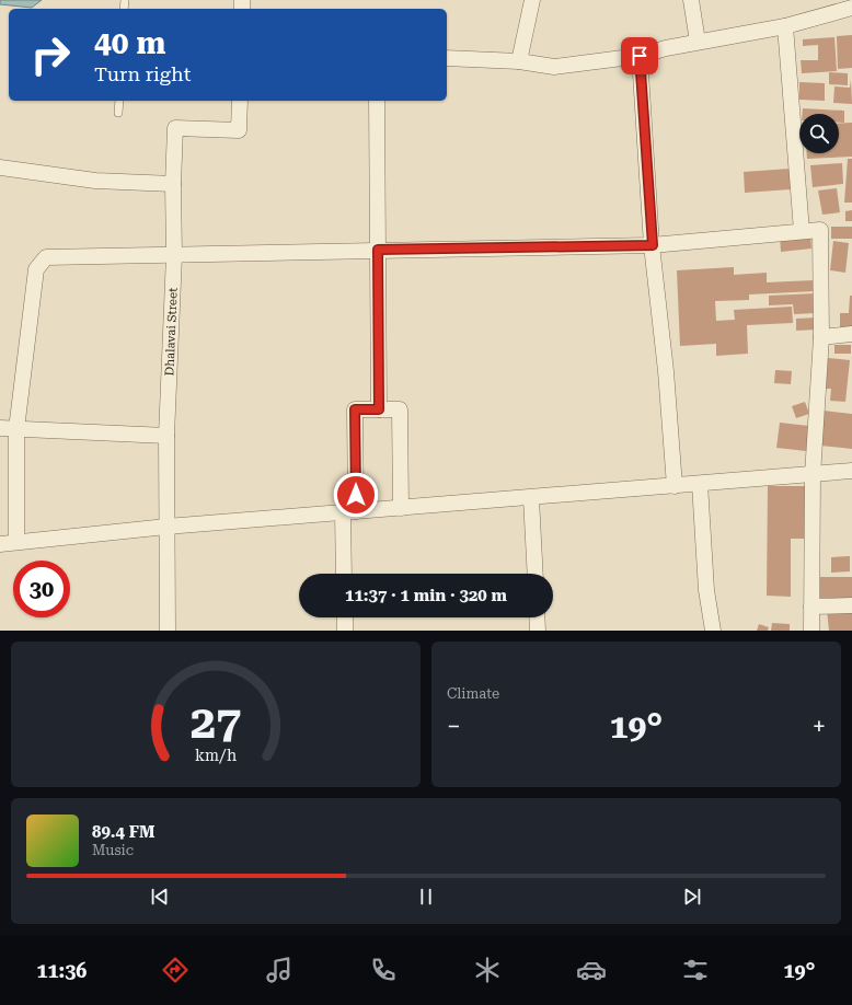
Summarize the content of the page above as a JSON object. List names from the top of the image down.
{
  "streets": {
    "street": ["Dhalavai Street"]
  },
  "page": {
    "turn": ["40 m", "Turn right"],
    "limit": "30",
    "trip": "11:37 · 1 min · 320 m",
    "tile": "Climate",
    "heat": ["−", "19°", "+"],
    "song": ["89.4 FM", "Music"],
    "tabs": ["11:36", "19°"],
    "gauge": ["27", "km/h"]
  }
}
